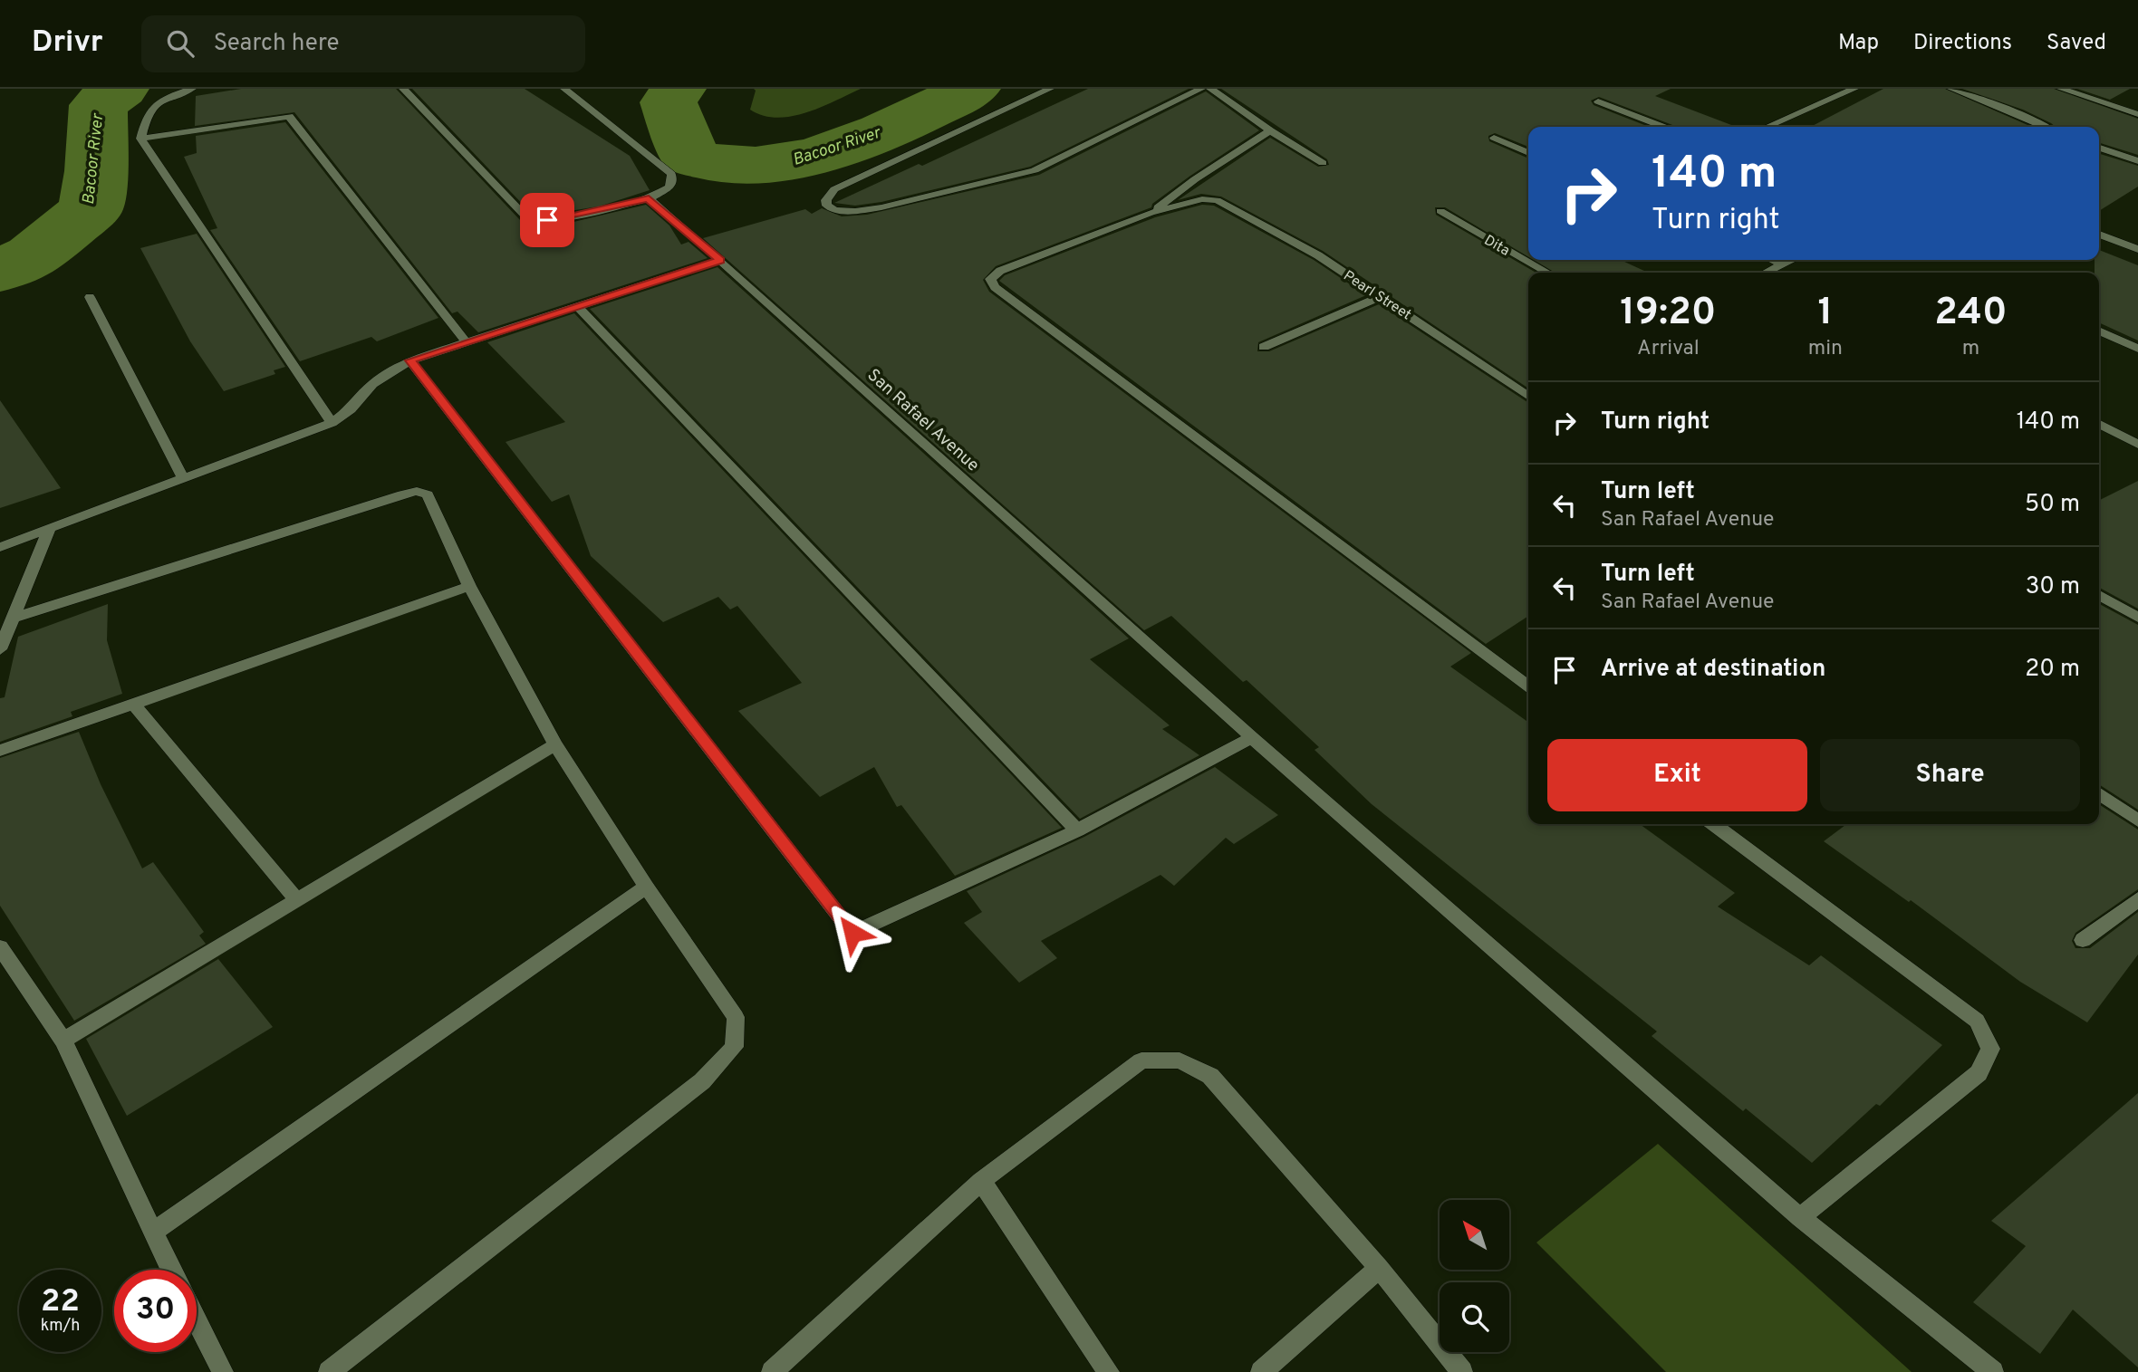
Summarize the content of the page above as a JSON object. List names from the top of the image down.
{
  "streets": {
    "street": ["Dita", "Pearl Street", "San Rafael Avenue"]
  },
  "water": ["Bacoor River"],
  "north": "top left",
  "page": {
    "header": "Drivr",
    "search": "Search here",
    "nav": ["Map", "Directions", "Saved"],
    "turn": ["140 m", "Turn right"],
    "eta": [
      "19:20",
      "Arrival",
      "1",
      "min",
      "240",
      "m"
    ],
    "list": [
      {
        "name": "Turn right",
        "value": "140 m"
      },
      {
        "name": "Turn left",
        "note": "San Rafael Avenue",
        "value": "50 m"
      },
      {
        "name": "Turn left",
        "note": "San Rafael Avenue",
        "value": "30 m"
      },
      {
        "name": "Arrive at destination",
        "value": "20 m"
      }
    ],
    "buttons": ["Exit", "Share"],
    "speed": "22 km/h",
    "limit": "30"
  }
}
